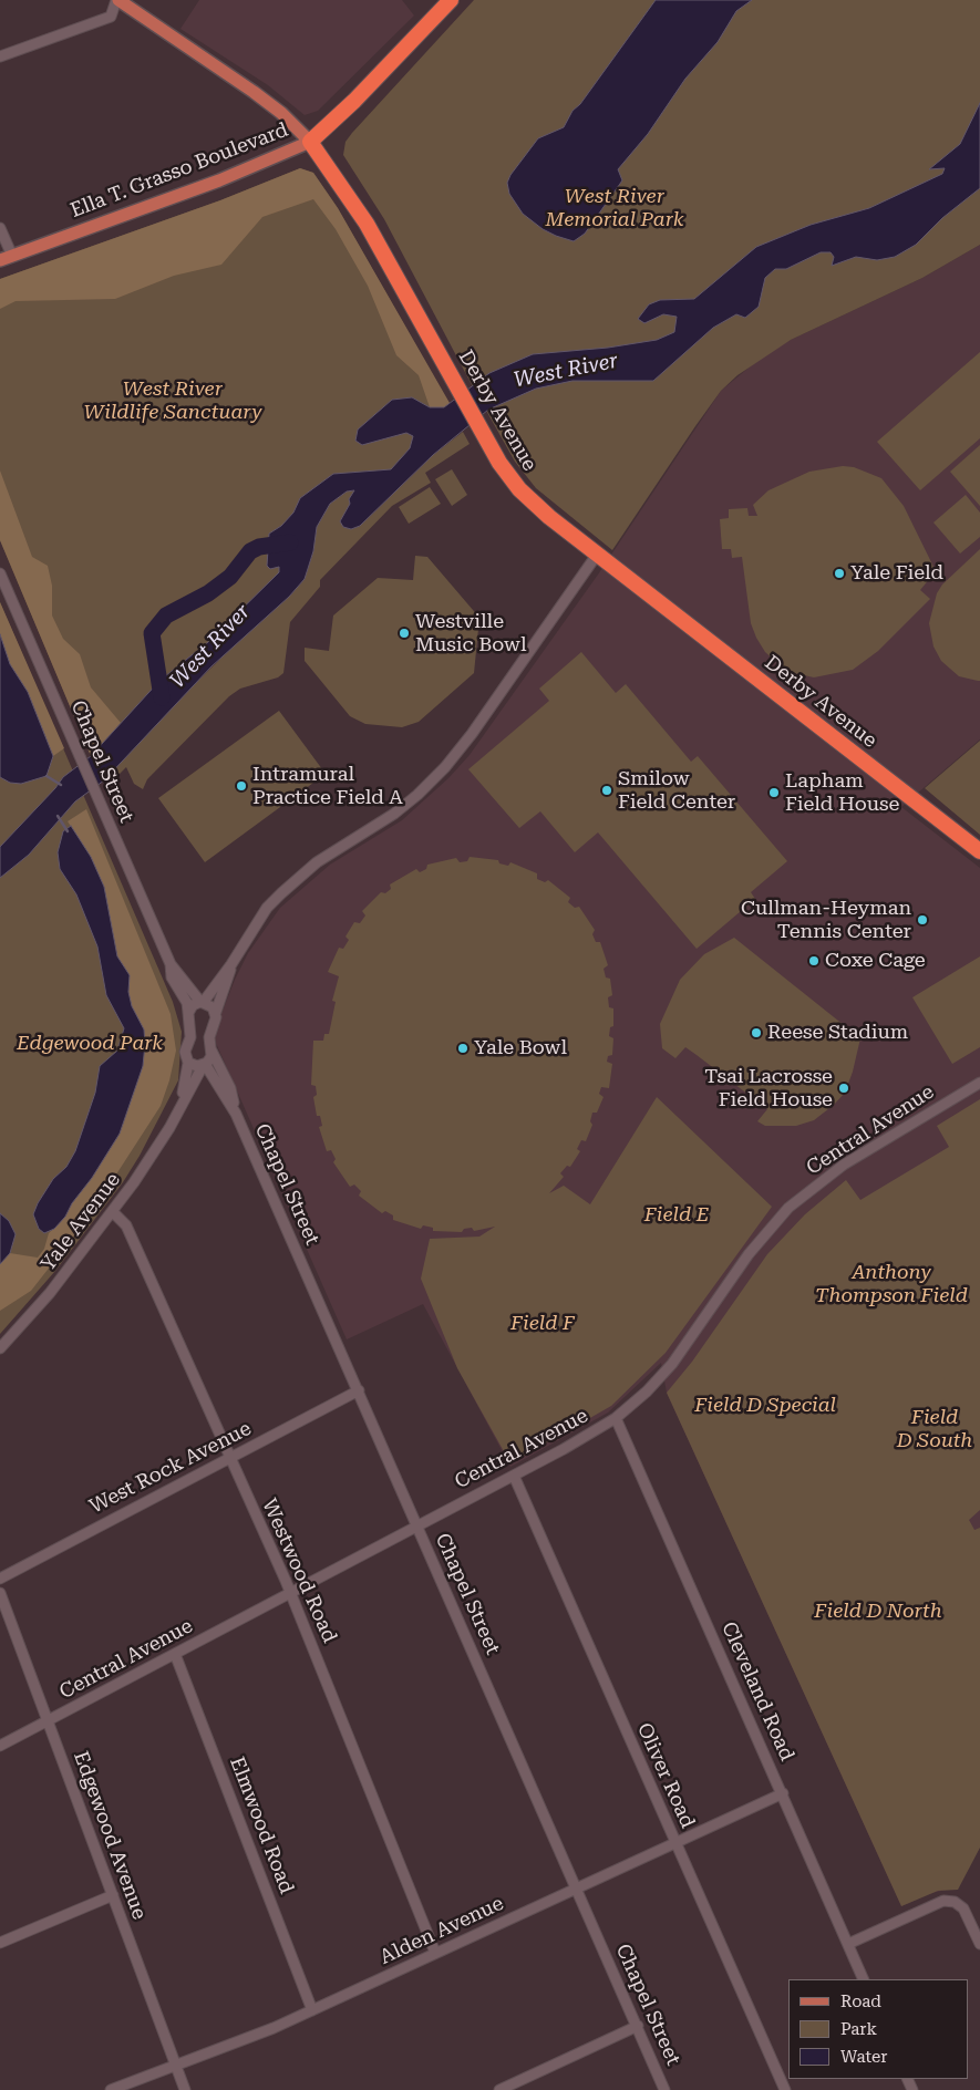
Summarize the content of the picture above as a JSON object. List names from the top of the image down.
{
  "streets": {
    "highway": ["Ella T. Grasso Boulevard", "Derby Avenue"],
    "street": [
      "Chapel Street",
      "Central Avenue",
      "Yale Avenue",
      "West Rock Avenue",
      "Westwood Road",
      "Cleveland Road",
      "Oliver Road",
      "Elmwood Road",
      "Edgewood Avenue",
      "Alden Avenue"
    ]
  },
  "crossings": [
    ["Ella T. Grasso Boulevard", "Derby Avenue"],
    ["Chapel Street", "Central Avenue"],
    ["Chapel Street", "Yale Avenue"],
    ["Chapel Street", "West Rock Avenue"],
    ["Chapel Street", "Alden Avenue"],
    ["Central Avenue", "Westwood Road"],
    ["Central Avenue", "Cleveland Road"],
    ["Central Avenue", "Oliver Road"],
    ["Central Avenue", "Elmwood Road"],
    ["Central Avenue", "Edgewood Avenue"],
    ["Yale Avenue", "Westwood Road"],
    ["West Rock Avenue", "Westwood Road"],
    ["Westwood Road", "Alden Avenue"],
    ["Cleveland Road", "Alden Avenue"],
    ["Oliver Road", "Alden Avenue"],
    ["Elmwood Road", "Alden Avenue"],
    ["Edgewood Avenue", "Alden Avenue"]
  ],
  "water": ["West River"],
  "parks": [
    "West River Memorial Park",
    "West River Wildlife Sanctuary",
    "Edgewood Park",
    "Field E",
    "Anthony Thompson Field",
    "Field F",
    "Field D Special",
    "Field D South",
    "Field D North"
  ],
  "places": [
    "Yale Field",
    "Westville Music Bowl",
    "Intramural Practice Field A",
    "Smilow Field Center",
    "Lapham Field House",
    "Cullman-Heyman Tennis Center",
    "Coxe Cage",
    "Reese Stadium",
    "Yale Bowl",
    "Tsai Lacrosse Field House"
  ],
  "legend": ["Road", "Park", "Water"]
}
